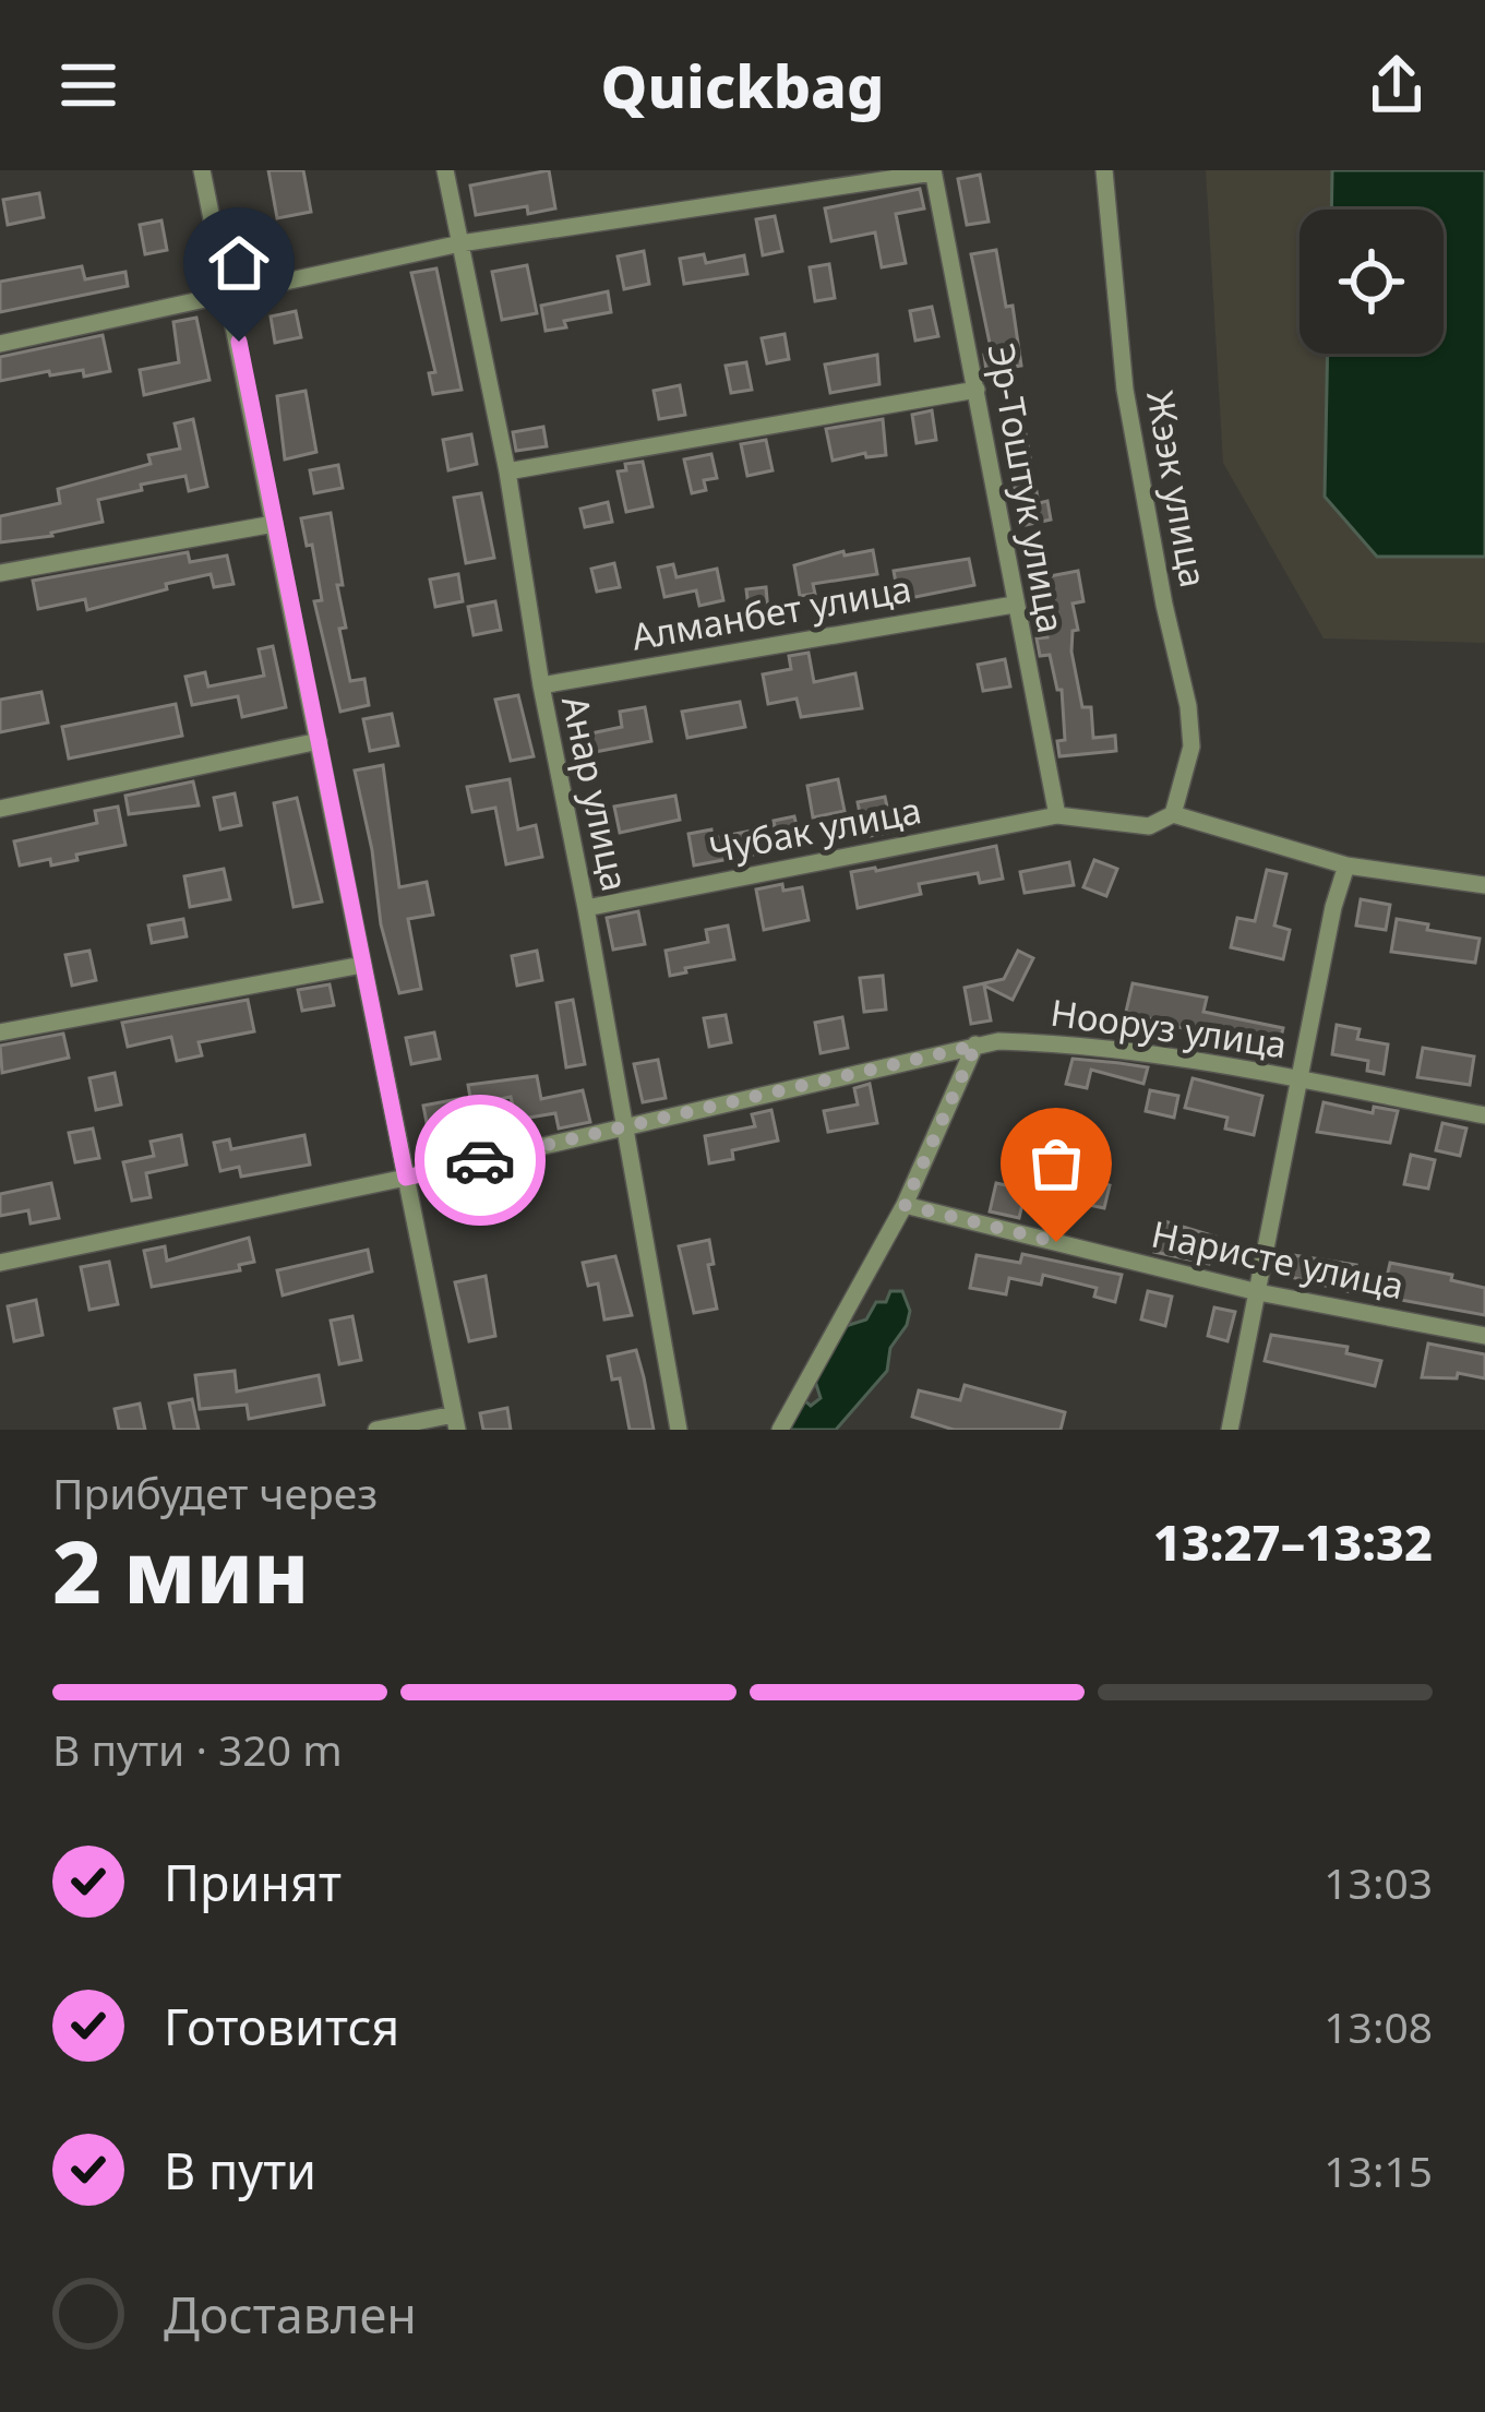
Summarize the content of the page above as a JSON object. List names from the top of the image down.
{
  "streets": {
    "street": [
      "Эр-Тоштук улица",
      "Жээк улица",
      "Алманбет улица",
      "Анар улица",
      "Чубак улица",
      "Нооруз улица",
      "Наристе улица"
    ]
  },
  "crossings": [
    ["Эр-Тоштук улица", "Алманбет улица"],
    ["Эр-Тоштук улица", "Анар улица"],
    ["Эр-Тоштук улица", "Чубак улица"],
    ["Алманбет улица", "Анар улица"],
    ["Анар улица", "Чубак улица"],
    ["Анар улица", "Нооруз улица"]
  ],
  "page": {
    "header": "Quickbag",
    "heading": ["2 мин", "Прибудет через", "13:27–13:32"],
    "bar": "В пути · 320 m",
    "list": [
      ["Принят", "13:03"],
      ["Готовится", "13:08"],
      ["В пути", "13:15"],
      "Доставлен"
    ]
  }
}
